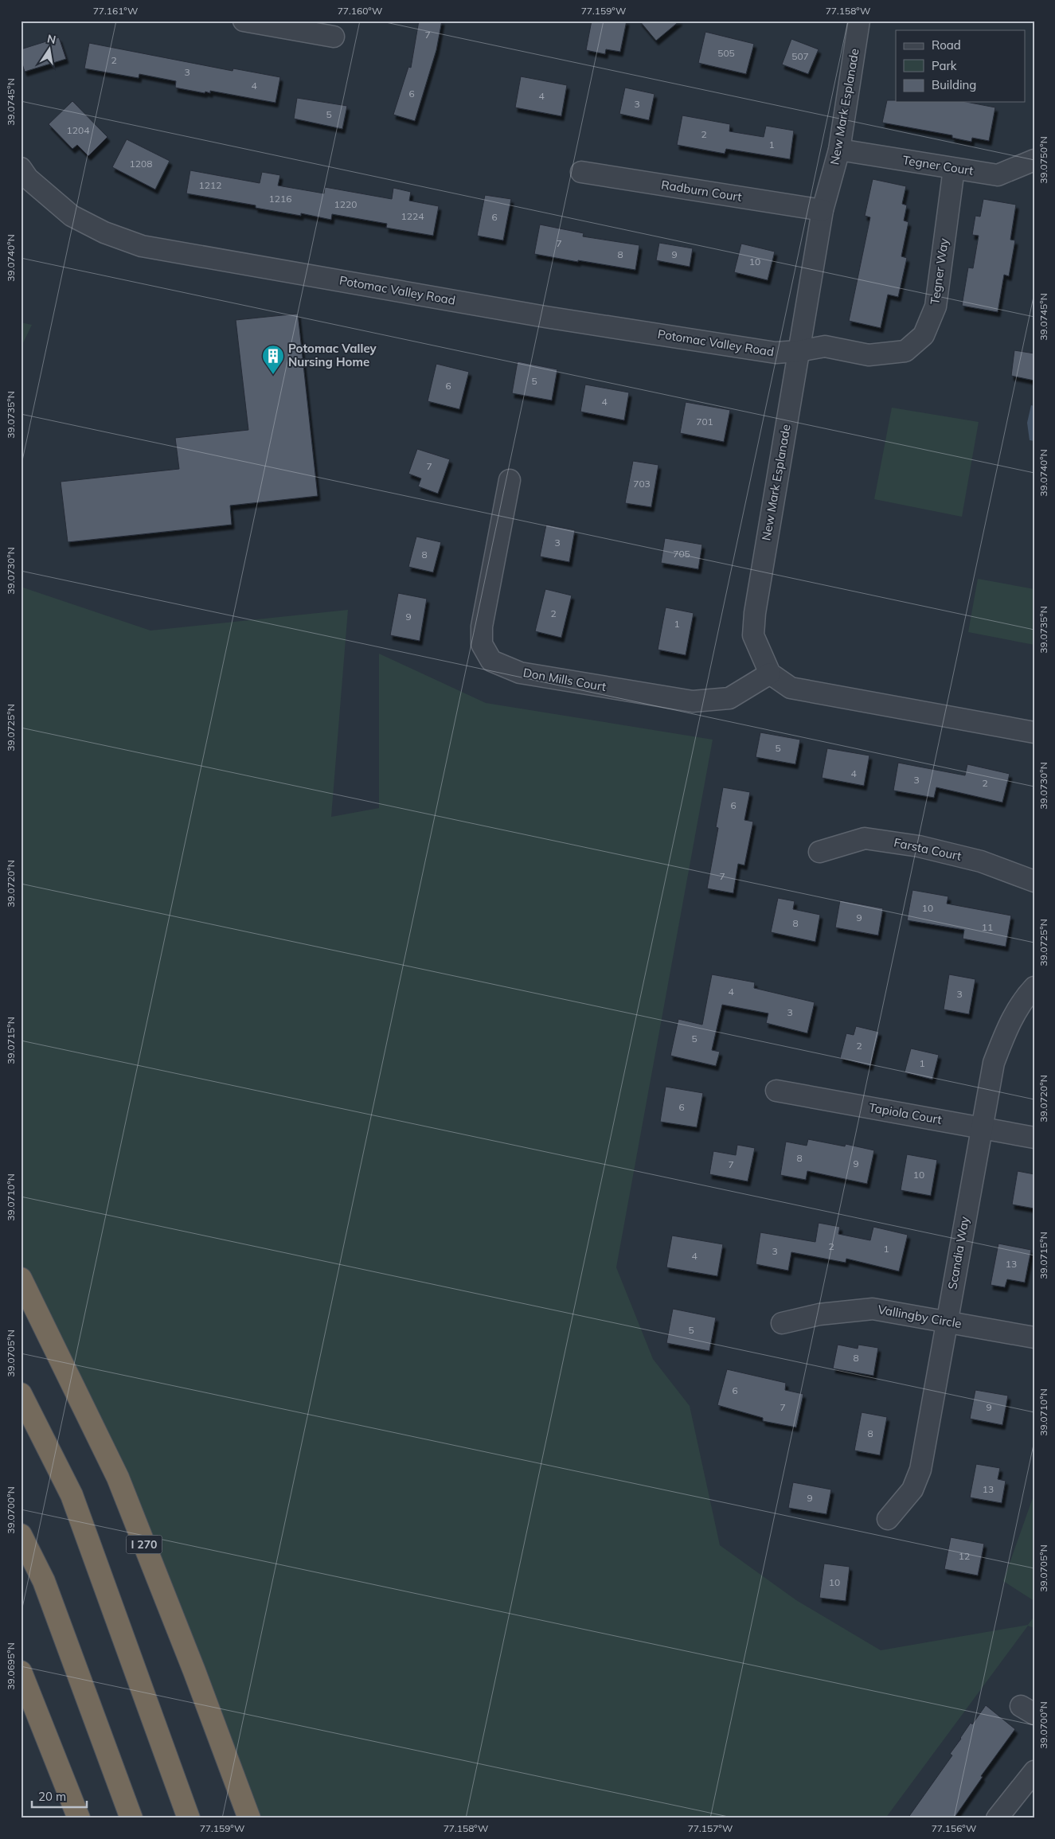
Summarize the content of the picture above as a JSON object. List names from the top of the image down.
{
  "streets": {
    "highway": ["I 270"],
    "street": [
      "New Mark Esplanade",
      "Tegner Court",
      "Radburn Court",
      "Tegner Way",
      "Potomac Valley Road",
      "Don Mills Court",
      "Farsta Court",
      "Tapiola Court",
      "Scandia Way",
      "Vallingby Circle"
    ]
  },
  "crossings": [
    ["New Mark Esplanade", "Tegner Court"],
    ["New Mark Esplanade", "Radburn Court"],
    ["New Mark Esplanade", "Tegner Way"],
    ["New Mark Esplanade", "Potomac Valley Road"],
    ["New Mark Esplanade", "Don Mills Court"],
    ["Tegner Court", "Tegner Way"],
    ["Tegner Way", "Potomac Valley Road"],
    ["Tapiola Court", "Scandia Way"],
    ["Scandia Way", "Vallingby Circle"]
  ],
  "places": {
    "building": ["Potomac Valley Nursing Home"]
  },
  "house_numbers": [
    "7",
    "505",
    "507",
    "2",
    "3",
    "4",
    "6",
    "4",
    "3",
    "5",
    "1204",
    "2",
    "1",
    "1208",
    "1212",
    "1216",
    "1220",
    "1224",
    "6",
    "7",
    "8",
    "9",
    "10",
    "5",
    "6",
    "4",
    "701",
    "7",
    "703",
    "3",
    "705",
    "8",
    "2",
    "9",
    "1",
    "5",
    "4",
    "3",
    "2",
    "6",
    "7",
    "10",
    "9",
    "8",
    "11",
    "4",
    "3",
    "3",
    "5",
    "2",
    "1",
    "6",
    "8",
    "9",
    "7",
    "10",
    "2",
    "1",
    "3",
    "4",
    "13",
    "5",
    "8",
    "6",
    "7",
    "9",
    "8",
    "13",
    "9",
    "12",
    "10"
  ],
  "legend": ["Road", "Park", "Building"],
  "scale_bar": "20 m",
  "north": "top",
  "coordinates": [
    "77.161°W",
    "77.160°W",
    "77.159°W",
    "77.158°W",
    "39.0745°N",
    "39.0750°N",
    "39.0740°N",
    "39.0735°N",
    "39.0730°N",
    "39.0725°N",
    "39.0720°N",
    "39.0715°N",
    "39.0710°N",
    "39.0705°N",
    "39.0700°N",
    "39.0695°N",
    "77.157°W",
    "77.156°W"
  ]
}
